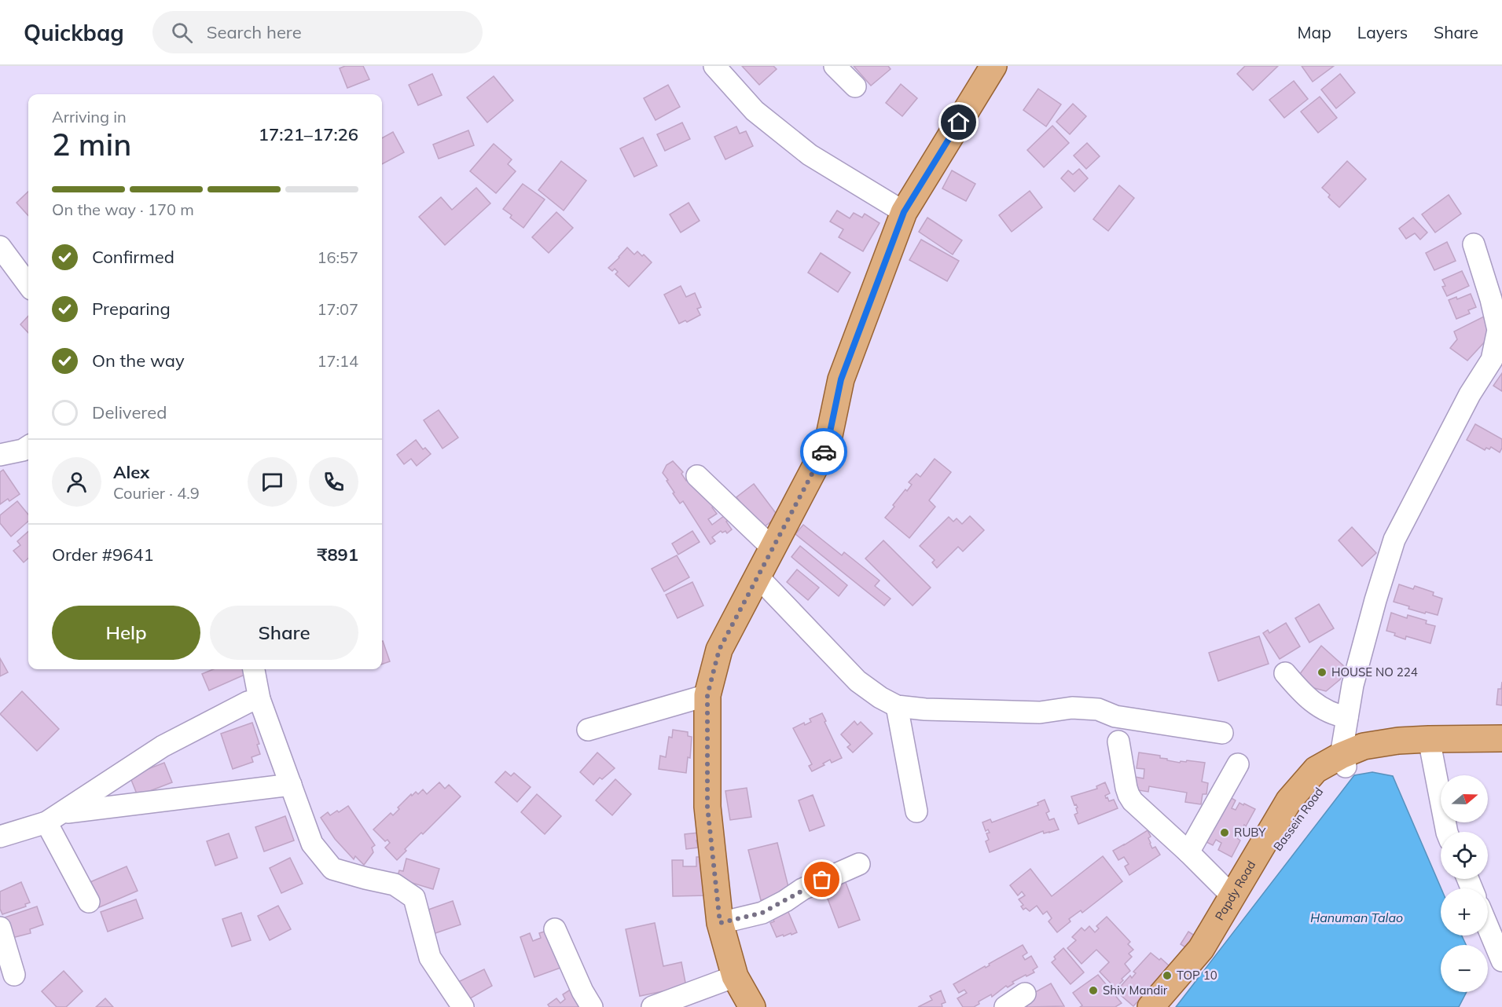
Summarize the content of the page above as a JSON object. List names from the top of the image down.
{
  "streets": {
    "main road": ["Bassein Road", "Papdy Road"]
  },
  "crossings": [
    ["Bassein Road", "Papdy Road"]
  ],
  "water": ["Hanuman Talao"],
  "places": [
    "HOUSE NO 224",
    "RUBY",
    "TOP 10",
    "Shiv Mandir"
  ],
  "north": "right",
  "page": {
    "header": "Quickbag",
    "search": "Search here",
    "nav": ["Map", "Layers", "Share"],
    "heading": ["2 min", "Arriving in", "17:21–17:26"],
    "panel": [
      "Alex",
      "Courier · 4.9",
      "Order #9641",
      "₹891"
    ],
    "bar": "On the way · 170 m",
    "list": [
      ["Confirmed", "16:57"],
      ["Preparing", "17:07"],
      ["On the way", "17:14"],
      "Delivered"
    ],
    "buttons": ["Help", "Share"],
    "map_buttons": ["+", "−"]
  }
}
